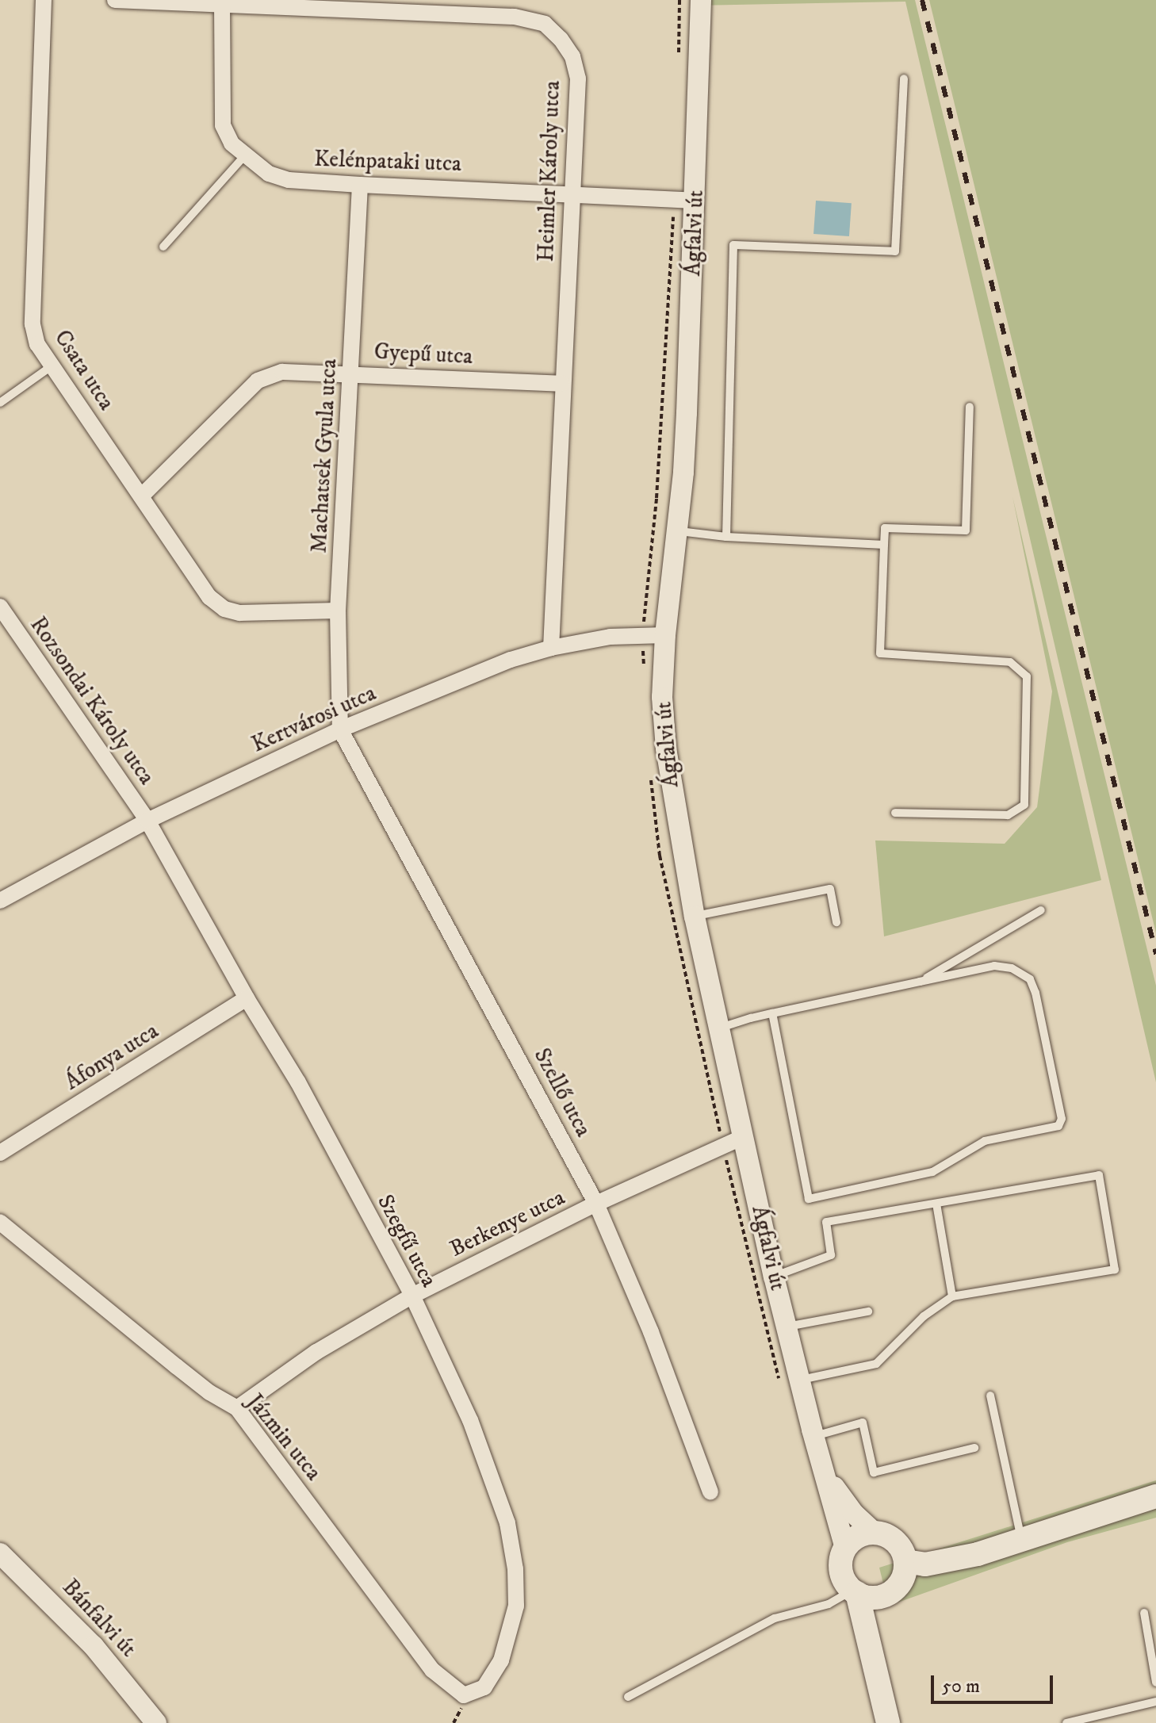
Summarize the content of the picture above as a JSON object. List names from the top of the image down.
{
  "streets": {
    "street": [
      "Kelénpataki utca",
      "Heimler Károly utca",
      "Ágfalvi út",
      "Gyepű utca",
      "Csata utca",
      "Machatsek Gyula utca",
      "Rozsondai Károly utca",
      "Kertvárosi utca",
      "Áfonya utca",
      "Szellő utca",
      "Berkenye utca",
      "Szegfű utca",
      "Jázmin utca",
      "Bánfalvi út"
    ]
  },
  "crossings": [
    ["Kelénpataki utca", "Heimler Károly utca"],
    ["Kelénpataki utca", "Ágfalvi út"],
    ["Kelénpataki utca", "Machatsek Gyula utca"],
    ["Heimler Károly utca", "Gyepű utca"],
    ["Heimler Károly utca", "Kertvárosi utca"],
    ["Ágfalvi út", "Kertvárosi utca"],
    ["Ágfalvi út", "Berkenye utca"],
    ["Gyepű utca", "Csata utca"],
    ["Gyepű utca", "Machatsek Gyula utca"],
    ["Csata utca", "Machatsek Gyula utca"],
    ["Machatsek Gyula utca", "Kertvárosi utca"],
    ["Machatsek Gyula utca", "Szellő utca"],
    ["Rozsondai Károly utca", "Kertvárosi utca"],
    ["Rozsondai Károly utca", "Szegfű utca"],
    ["Kertvárosi utca", "Szellő utca"],
    ["Kertvárosi utca", "Szegfű utca"],
    ["Áfonya utca", "Szegfű utca"],
    ["Szellő utca", "Berkenye utca"],
    ["Berkenye utca", "Szegfű utca"],
    ["Berkenye utca", "Jázmin utca"],
    ["Szegfű utca", "Jázmin utca"]
  ],
  "scale_bar": "50 m"
}
